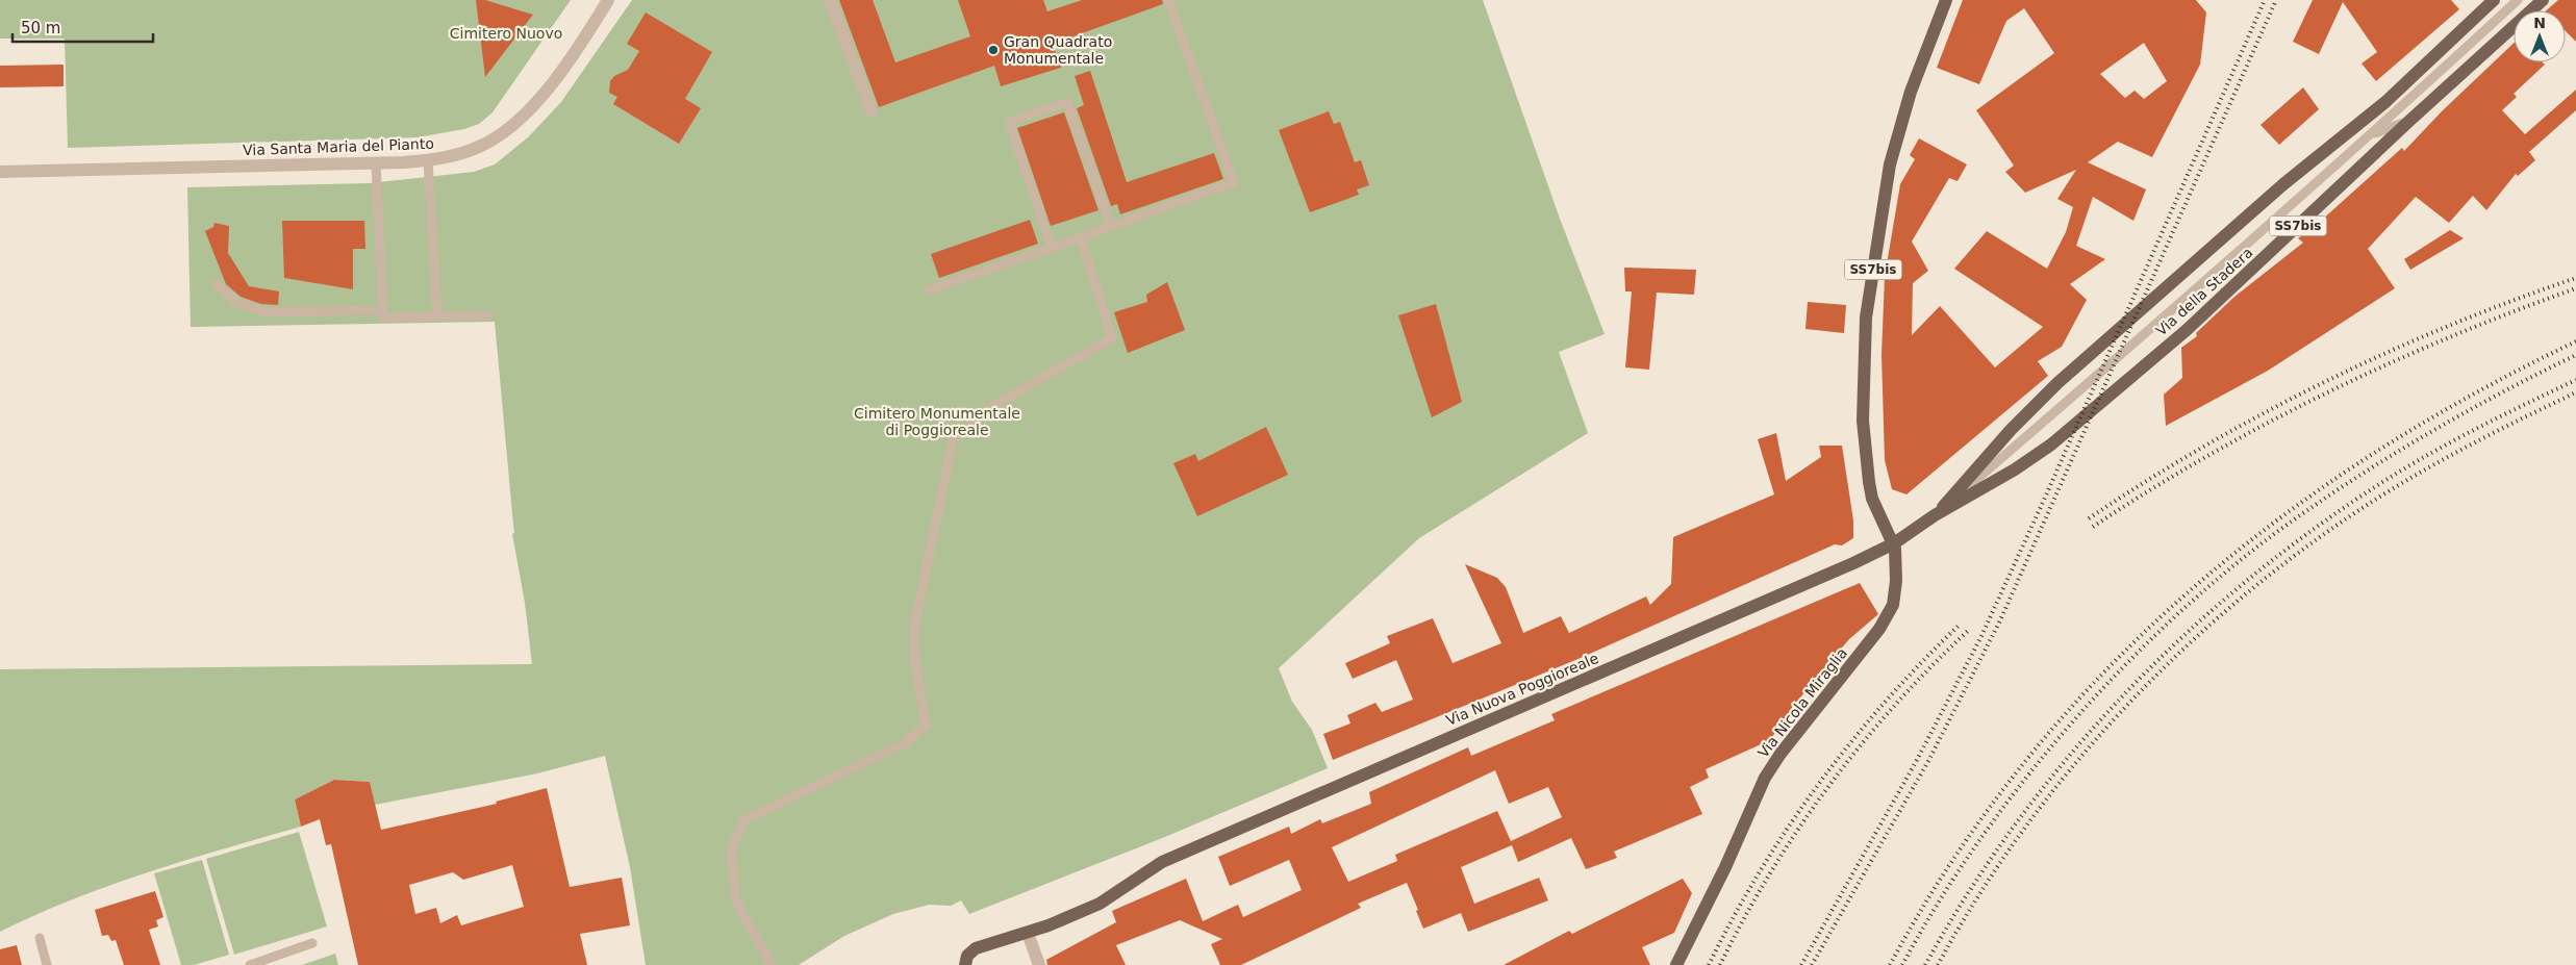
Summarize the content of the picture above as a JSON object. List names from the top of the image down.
{
  "streets": {
    "main road": [
      "SS7bis",
      "Via della Stadera",
      "Via Nuova Poggioreale",
      "Via Nicola Miraglia"
    ],
    "street": ["Via Santa Maria del Pianto"]
  },
  "crossings": [
    ["SS7bis", "Via della Stadera"],
    ["SS7bis", "Via Nuova Poggioreale"],
    ["SS7bis", "Via Nicola Miraglia"],
    ["Via della Stadera", "Via Nuova Poggioreale"],
    ["Via della Stadera", "Via Nicola Miraglia"],
    ["Via Nuova Poggioreale", "Via Nicola Miraglia"]
  ],
  "parks": ["Cimitero Nuovo", "Cimitero Monumentale di Poggioreale"],
  "places": ["Gran Quadrato Monumentale"],
  "scale_bar": "50 m",
  "north": "top"
}
